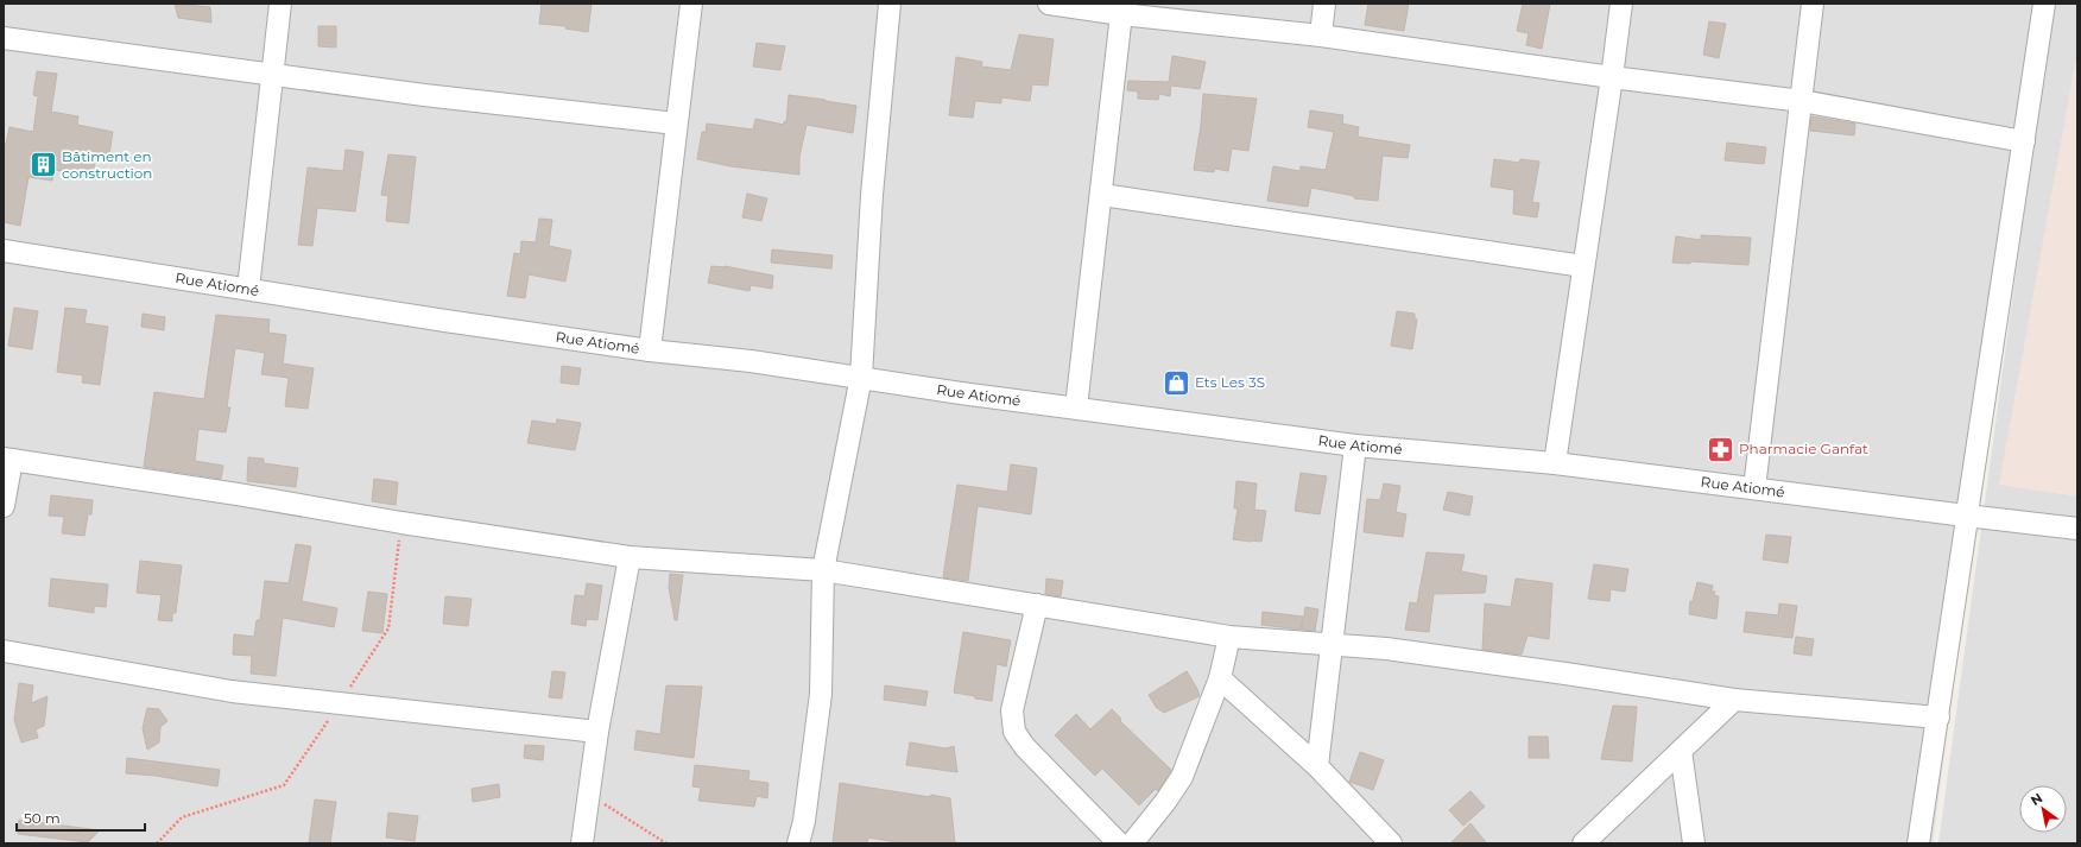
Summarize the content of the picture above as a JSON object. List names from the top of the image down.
{
  "streets": {
    "street": ["Rue Atiomé"]
  },
  "places": {
    "building": ["Bâtiment en construction"],
    "shop": ["Ets Les 3S"],
    "pharmacy": ["Pharmacie Ganfat"]
  },
  "scale_bar": "50 m",
  "north": "top left"
}
